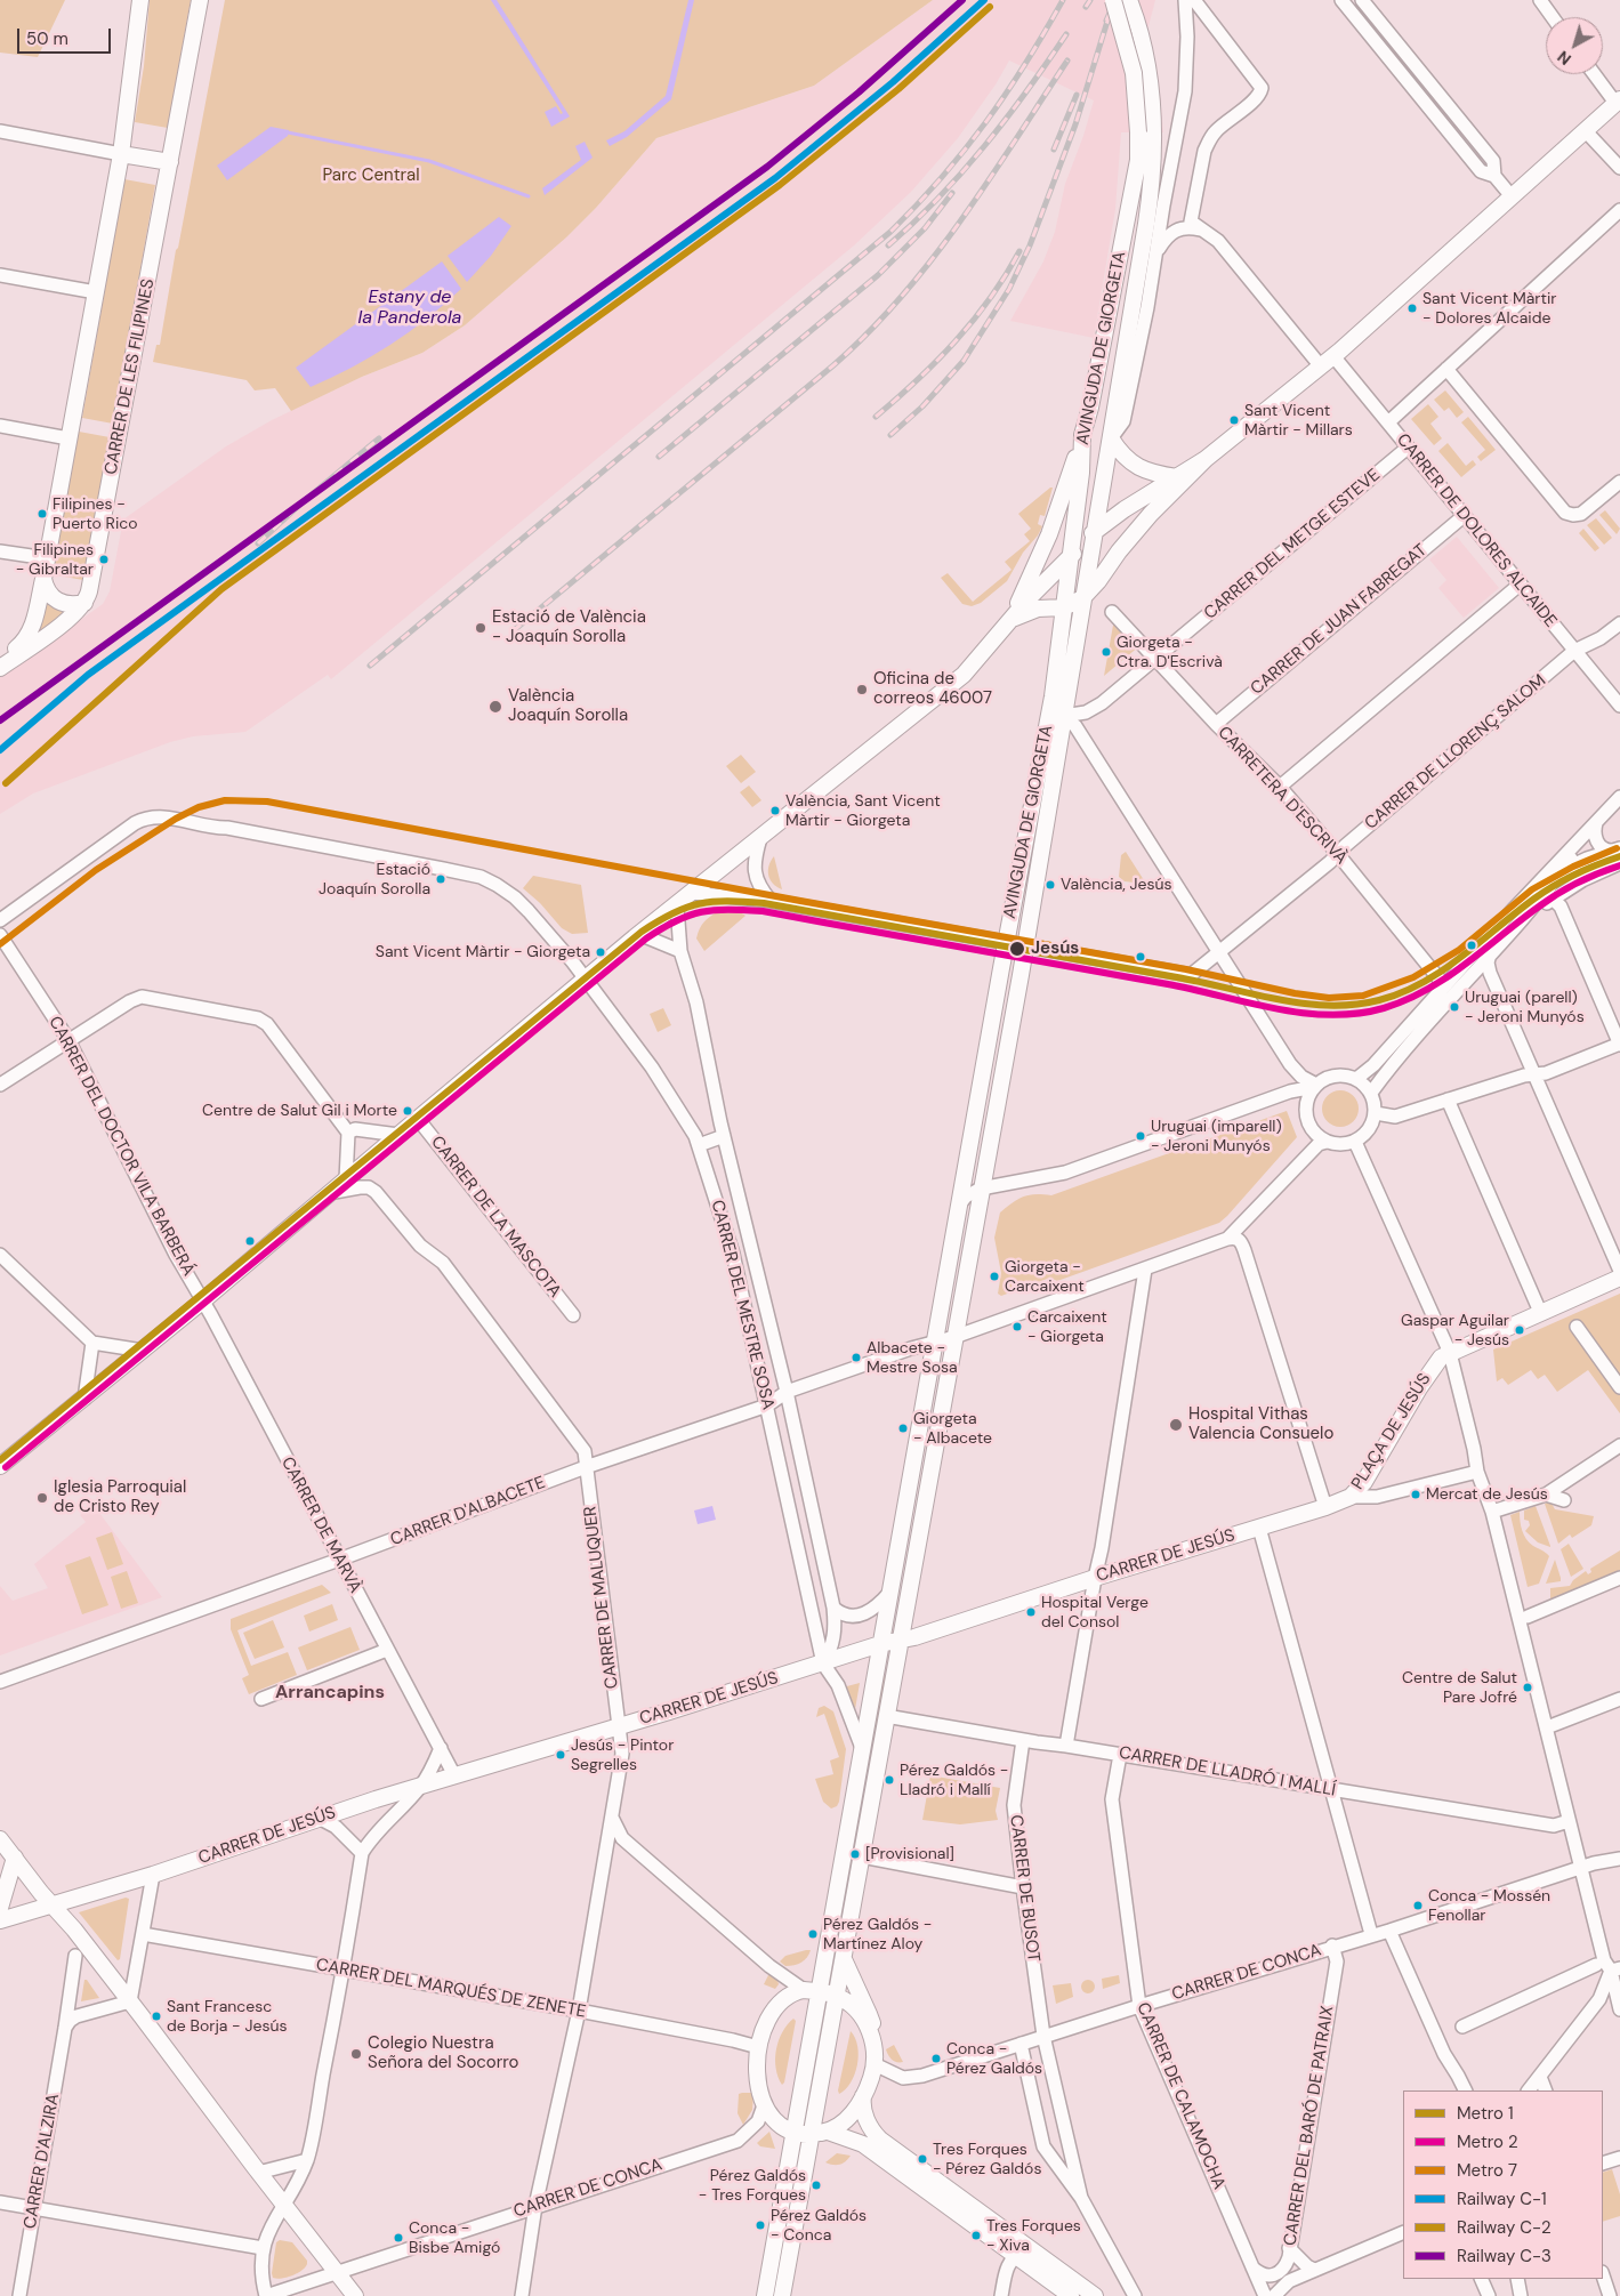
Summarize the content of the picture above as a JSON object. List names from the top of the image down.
{
  "streets": {
    "main road": [
      "AVINGUDA DE GIORGETA",
      "CARRER DE LES FILIPINES",
      "PLAÇA DE JESÚS",
      "CARRER DE JESÚS"
    ],
    "street": [
      "CARRER DE DOLORES ALCAIDE",
      "CARRER DEL METGE ESTEVE",
      "CARRER DE JUAN FABREGAT",
      "CARRER DE LLORENÇ SALOM",
      "CARRETERA D'ESCRIVÀ",
      "CARRER DEL DOCTOR VILA BARBERÁ",
      "CARRER DE LA MASCOTA",
      "CARRER DEL MESTRE SOSA",
      "CARRER D'ALBACETE",
      "CARRER DE MARVÀ",
      "CARRER DE MALUQUER",
      "CARRER DE LLADRÓ I MALLÍ",
      "CARRER DE BUSOT",
      "CARRER DE CONCA",
      "CARRER DEL MARQUÉS DE ZENETE",
      "CARRER DE CALAMOCHA",
      "CARRER DEL BARÓ DE PATRAIX",
      "CARRER D'ALZIRA"
    ]
  },
  "crossings": [
    ["AVINGUDA DE GIORGETA", "CARRER DEL METGE ESTEVE"],
    ["AVINGUDA DE GIORGETA", "CARRER DE LLORENÇ SALOM"],
    ["AVINGUDA DE GIORGETA", "CARRER DEL MESTRE SOSA"],
    ["AVINGUDA DE GIORGETA", "CARRER D'ALBACETE"],
    ["AVINGUDA DE GIORGETA", "CARRER DE JESÚS"],
    ["AVINGUDA DE GIORGETA", "CARRER DE LLADRÓ I MALLÍ"],
    ["CARRER DE DOLORES ALCAIDE", "CARRER DEL METGE ESTEVE"],
    ["CARRER DE DOLORES ALCAIDE", "CARRER DE JUAN FABREGAT"],
    ["CARRER DE DOLORES ALCAIDE", "CARRER DE LLORENÇ SALOM"],
    ["CARRER DEL METGE ESTEVE", "CARRETERA D'ESCRIVÀ"],
    ["CARRER DE JUAN FABREGAT", "CARRETERA D'ESCRIVÀ"],
    ["CARRER DE LLORENÇ SALOM", "CARRETERA D'ESCRIVÀ"],
    ["CARRER DEL DOCTOR VILA BARBERÁ", "CARRER DE MARVÀ"],
    ["CARRER DEL MESTRE SOSA", "CARRER D'ALBACETE"],
    ["CARRER DEL MESTRE SOSA", "CARRER DE JESÚS"],
    ["PLAÇA DE JESÚS", "CARRER DE JESÚS"],
    ["CARRER D'ALBACETE", "CARRER DE MARVÀ"],
    ["CARRER D'ALBACETE", "CARRER DE MALUQUER"],
    ["CARRER DE MARVÀ", "CARRER DE JESÚS"],
    ["CARRER DE JESÚS", "CARRER DE MALUQUER"],
    ["CARRER DE MALUQUER", "CARRER DE CONCA"],
    ["CARRER DE MALUQUER", "CARRER DEL MARQUÉS DE ZENETE"],
    ["CARRER DE LLADRÓ I MALLÍ", "CARRER DE BUSOT"],
    ["CARRER DE LLADRÓ I MALLÍ", "CARRER DE CALAMOCHA"],
    ["CARRER DE BUSOT", "CARRER DE CONCA"],
    ["CARRER DE CONCA", "CARRER DE CALAMOCHA"],
    ["CARRER DE CONCA", "CARRER DEL BARÓ DE PATRAIX"],
    ["CARRER DE CALAMOCHA", "CARRER DEL BARÓ DE PATRAIX"]
  ],
  "districts": ["Arrancapins"],
  "water": ["Estany de la Panderola"],
  "parks": ["Parc Central"],
  "places": [
    "Sant Vicent Màrtir - Dolores Alcaide",
    "Sant Vicent Màrtir - Millars",
    "Filipines - Puerto Rico",
    "Filipines - Gibraltar",
    "Estació de València - Joaquín Sorolla",
    "Giorgeta - Ctra. D'Escrivà",
    "Oficina de correos 46007",
    "València Joaquín Sorolla",
    "València, Sant Vicent Màrtir - Giorgeta",
    "Estació Joaquín Sorolla",
    "València, Jesús",
    "Jesús",
    "Sant Vicent Màrtir - Giorgeta",
    "Uruguai (parell) - Jeroni Munyós",
    "Centre de Salut Gil i Morte",
    "Uruguai (imparell) - Jeroni Munyós",
    "Giorgeta - Carcaixent",
    "Carcaixent - Giorgeta",
    "Gaspar Aguilar - Jesús",
    "Albacete - Mestre Sosa",
    "Hospital Vithas Valencia Consuelo",
    "Giorgeta - Albacete",
    "Mercat de Jesús",
    "Iglesia Parroquial de Cristo Rey",
    "Hospital Verge del Consol",
    "Centre de Salut Pare Jofré",
    "Jesús - Pintor Segrelles",
    "Pérez Galdós - Lladró i Mallí",
    "[Provisional]",
    "Conca - Mossén Fenollar",
    "Pérez Galdós - Martínez Aloy",
    "Sant Francesc de Borja - Jesús",
    "Colegio Nuestra Señora del Socorro",
    "Conca - Pérez Galdós",
    "Tres Forques - Pérez Galdós",
    "Pérez Galdós - Tres Forques",
    "Pérez Galdós - Conca",
    "Tres Forques - Xiva",
    "Conca - Bisbe Amigó"
  ],
  "lines": [
    "rail line C-1",
    "rail line C-3",
    "rail line C-2",
    "metro line 7",
    "metro line 1",
    "metro line 2"
  ],
  "legend": [
    "Metro 1",
    "Metro 2",
    "Metro 7",
    "Railway C-1",
    "Railway C-2",
    "Railway C-3"
  ],
  "scale_bar": "50 m",
  "north": "bottom left"
}
